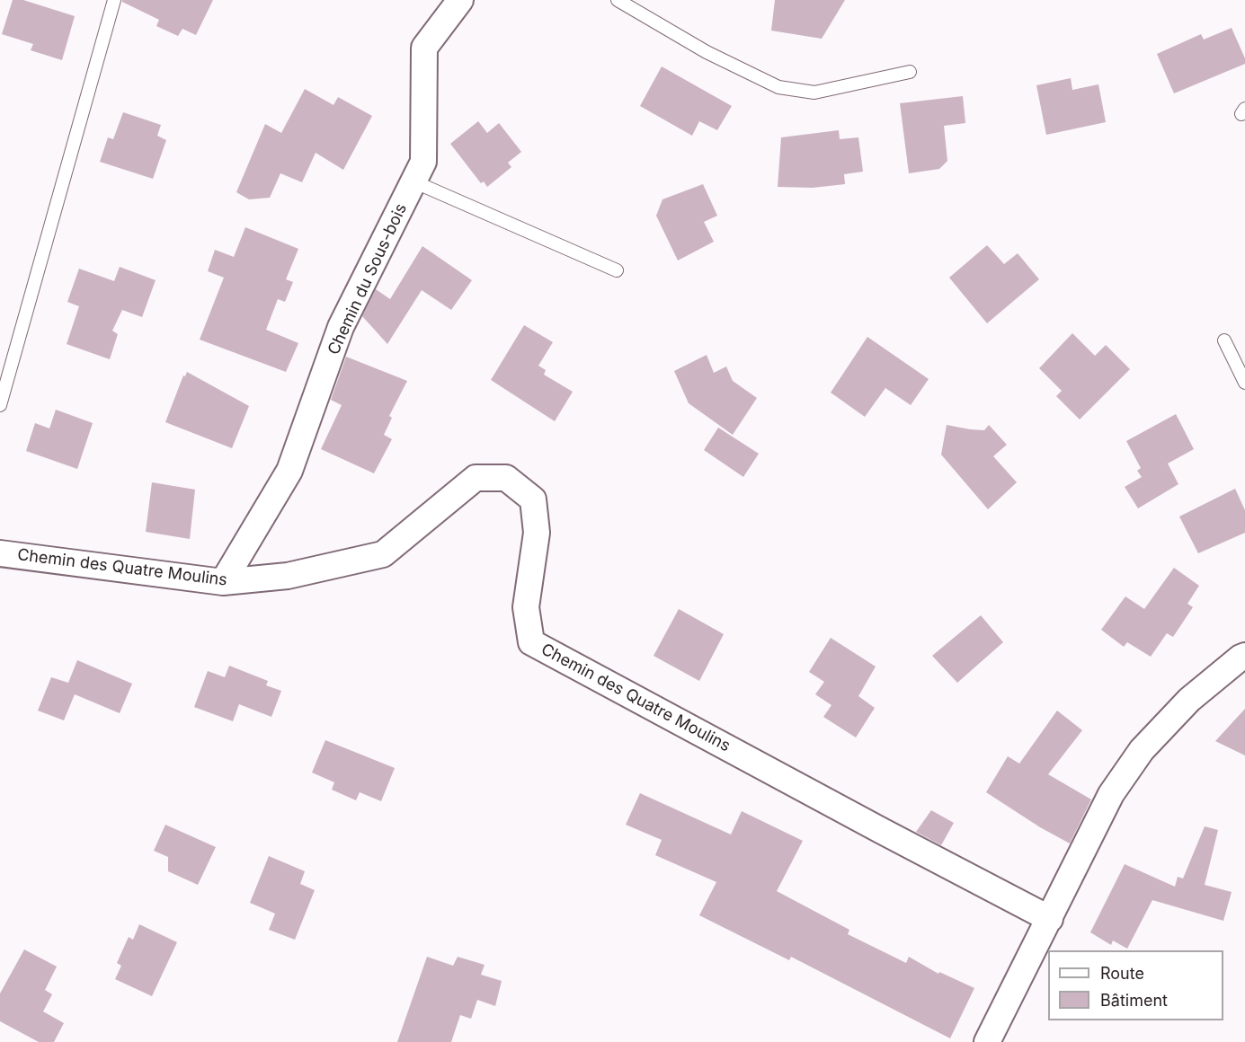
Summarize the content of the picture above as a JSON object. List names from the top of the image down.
{
  "streets": {
    "street": ["Chemin du Sous-bois", "Chemin des Quatre Moulins"]
  },
  "crossings": [
    ["Chemin du Sous-bois", "Chemin des Quatre Moulins"]
  ],
  "legend": ["Route", "Bâtiment"]
}
